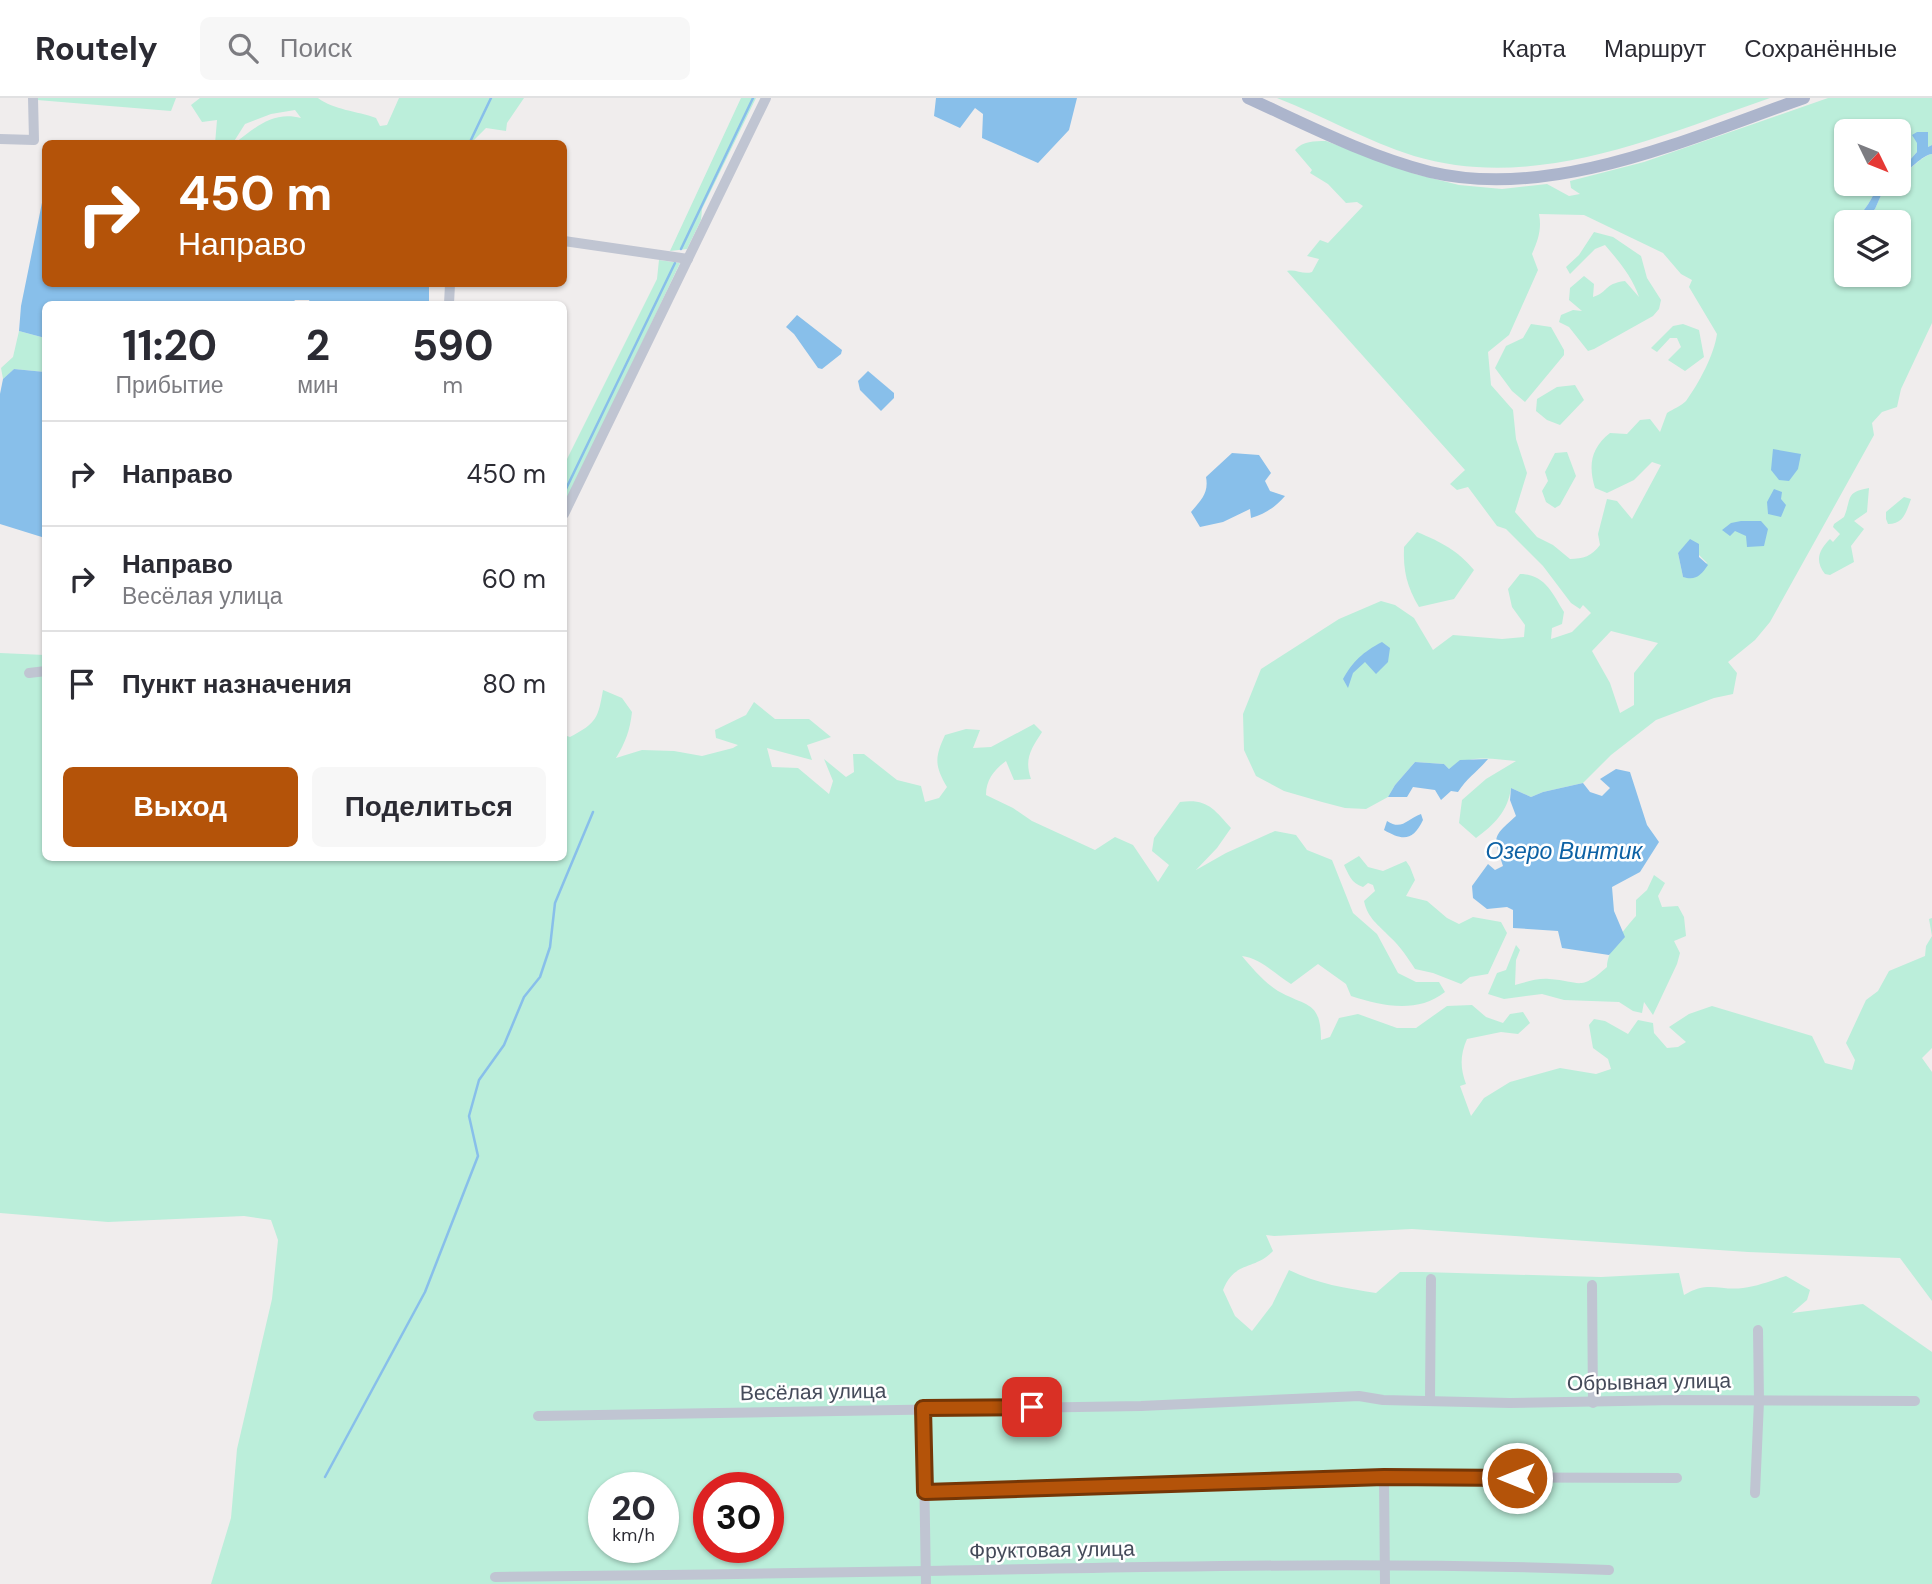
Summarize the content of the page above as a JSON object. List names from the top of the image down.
{
  "streets": {
    "street": ["Обрывная улица", "Весёлая улица", "Фруктовая улица"]
  },
  "crossings": [
    ["Обрывная улица", "Весёлая улица"]
  ],
  "water": ["Озеро Винтик"],
  "north": "bottom right",
  "page": {
    "header": "Routely",
    "search": "Поиск",
    "nav": ["Карта", "Маршрут", "Сохранённые"],
    "turn": ["450 m", "Направо"],
    "eta": [
      "11:20",
      "Прибытие",
      "2",
      "мин",
      "590",
      "m"
    ],
    "list": [
      {
        "name": "Направо",
        "value": "450 m"
      },
      {
        "name": "Направо",
        "note": "Весёлая улица",
        "value": "60 m"
      },
      {
        "name": "Пункт назначения",
        "value": "80 m"
      }
    ],
    "buttons": ["Выход", "Поделиться"],
    "speed": "20 km/h",
    "limit": "30"
  }
}
